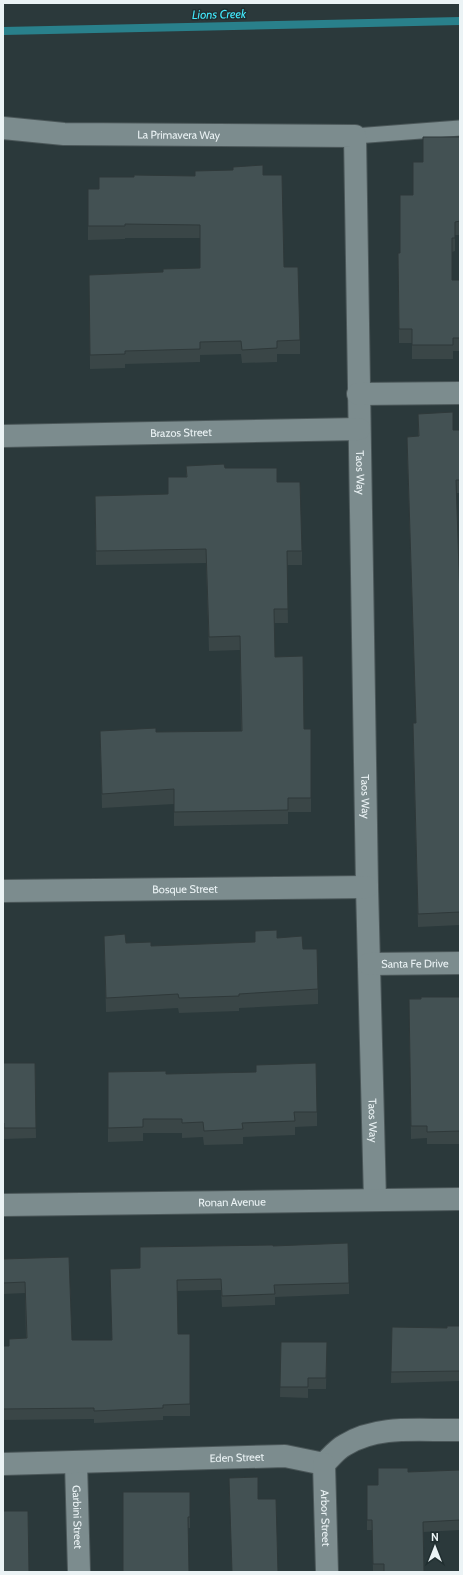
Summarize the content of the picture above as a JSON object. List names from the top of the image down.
{
  "streets": {
    "street": [
      "La Primavera Way",
      "Brazos Street",
      "Taos Way",
      "Bosque Street",
      "Santa Fe Drive",
      "Ronan Avenue",
      "Eden Street",
      "Garbini Street",
      "Arbor Street"
    ]
  },
  "crossings": [
    ["La Primavera Way", "Taos Way"],
    ["Brazos Street", "Taos Way"],
    ["Taos Way", "Bosque Street"],
    ["Taos Way", "Santa Fe Drive"],
    ["Taos Way", "Ronan Avenue"],
    ["Eden Street", "Garbini Street"],
    ["Eden Street", "Arbor Street"]
  ],
  "water": ["Lions Creek"],
  "north": "top"
}
